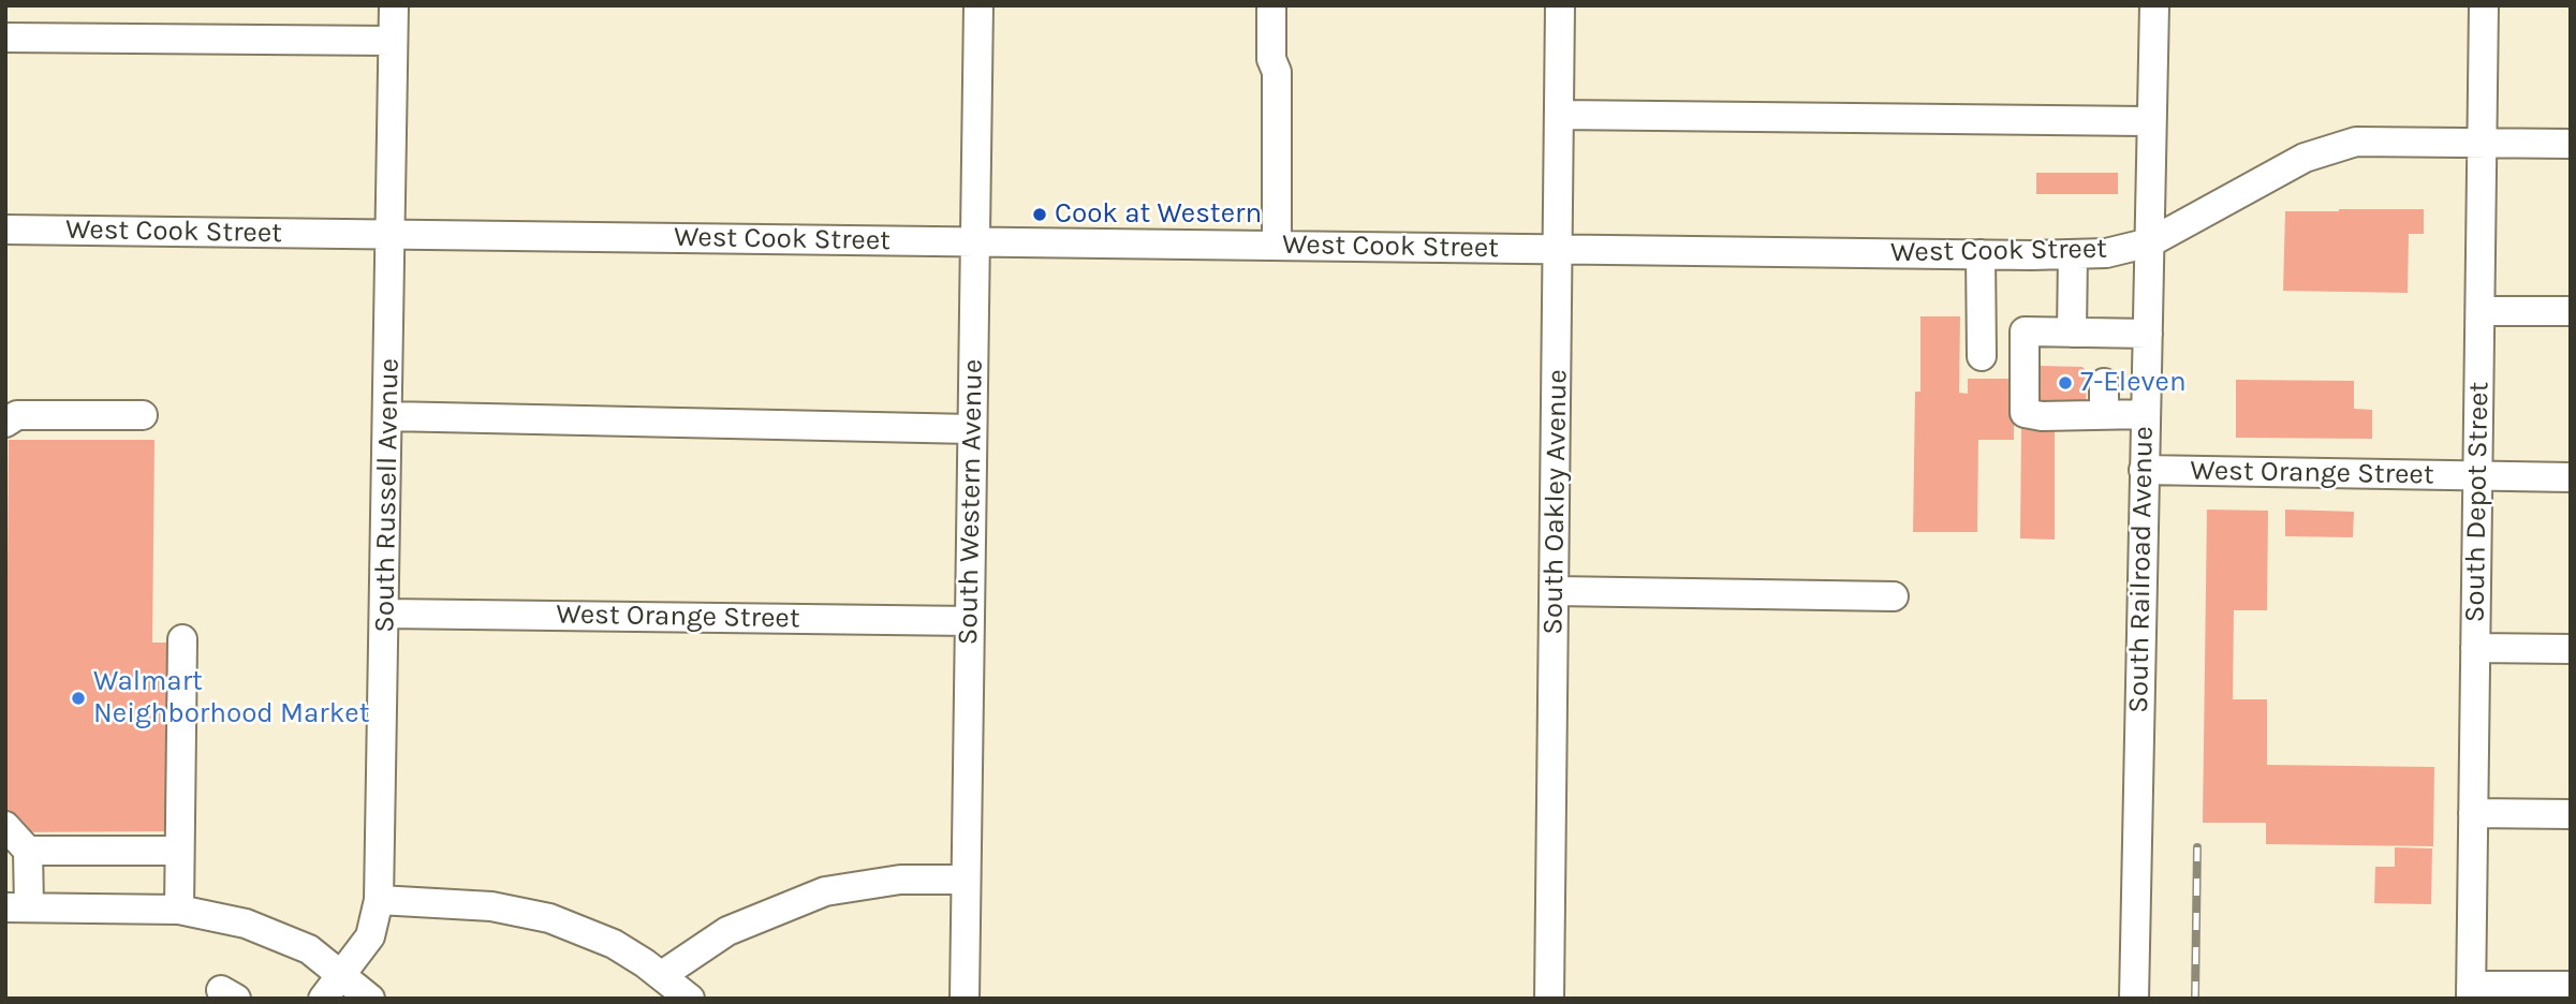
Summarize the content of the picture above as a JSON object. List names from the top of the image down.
{
  "streets": {
    "street": [
      "West Cook Street",
      "West Orange Street",
      "South Russell Avenue",
      "South Western Avenue",
      "South Oakley Avenue",
      "South Depot Street",
      "South Railroad Avenue"
    ]
  },
  "crossings": [
    ["West Cook Street", "South Russell Avenue"],
    ["West Cook Street", "South Western Avenue"],
    ["West Cook Street", "South Oakley Avenue"],
    ["West Cook Street", "South Depot Street"],
    ["West Cook Street", "South Railroad Avenue"],
    ["West Orange Street", "South Russell Avenue"],
    ["West Orange Street", "South Western Avenue"],
    ["West Orange Street", "South Depot Street"],
    ["West Orange Street", "South Railroad Avenue"]
  ],
  "places": ["Cook at Western", "7-Eleven", "Walmart Neighborhood Market"]
}
